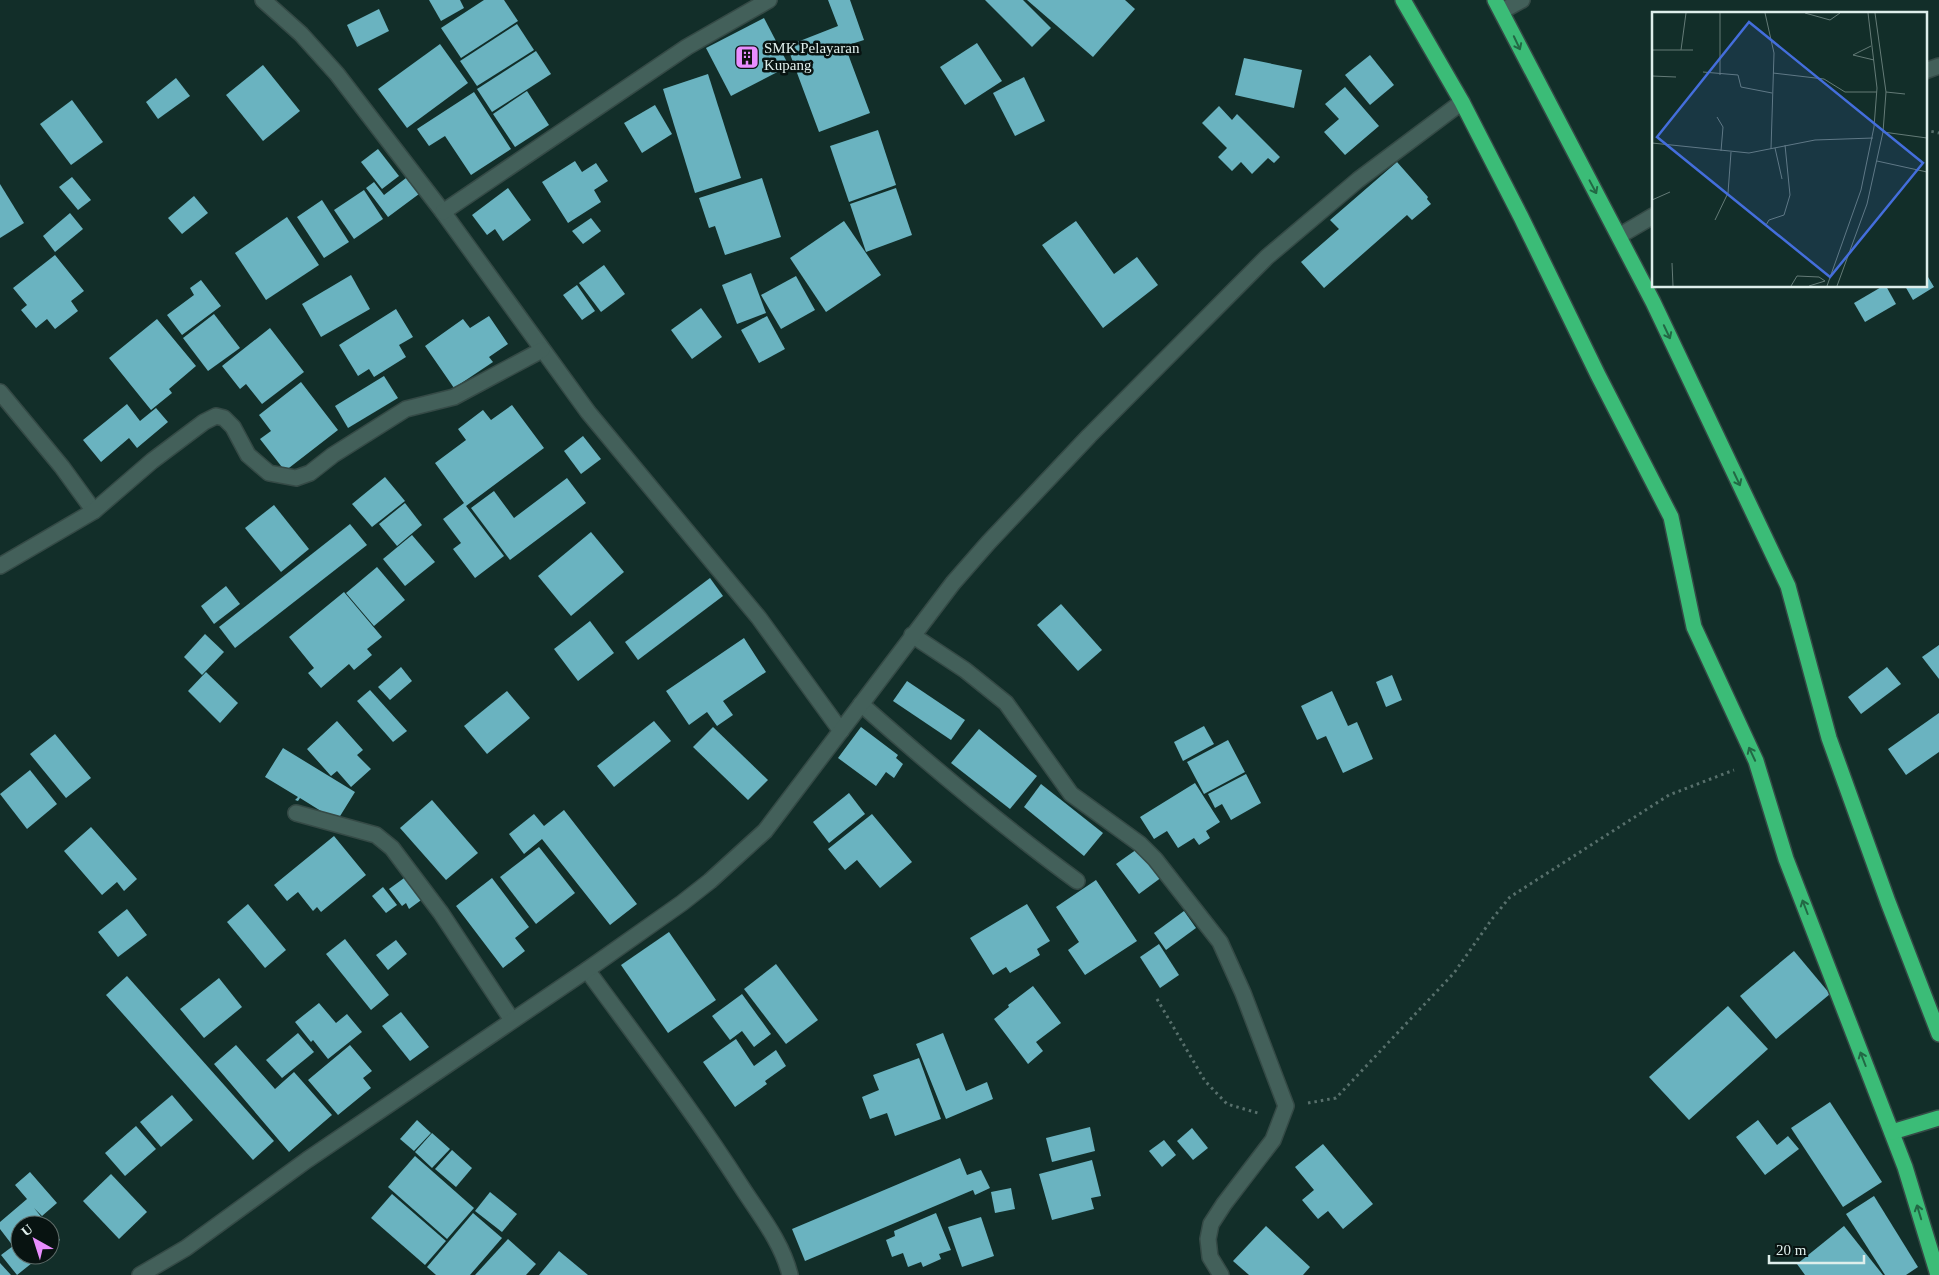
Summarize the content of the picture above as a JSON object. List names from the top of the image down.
{
  "places": {
    "building": ["SMK Pelayaran Kupang"]
  },
  "scale_bar": "20 m",
  "north": "top left"
}
